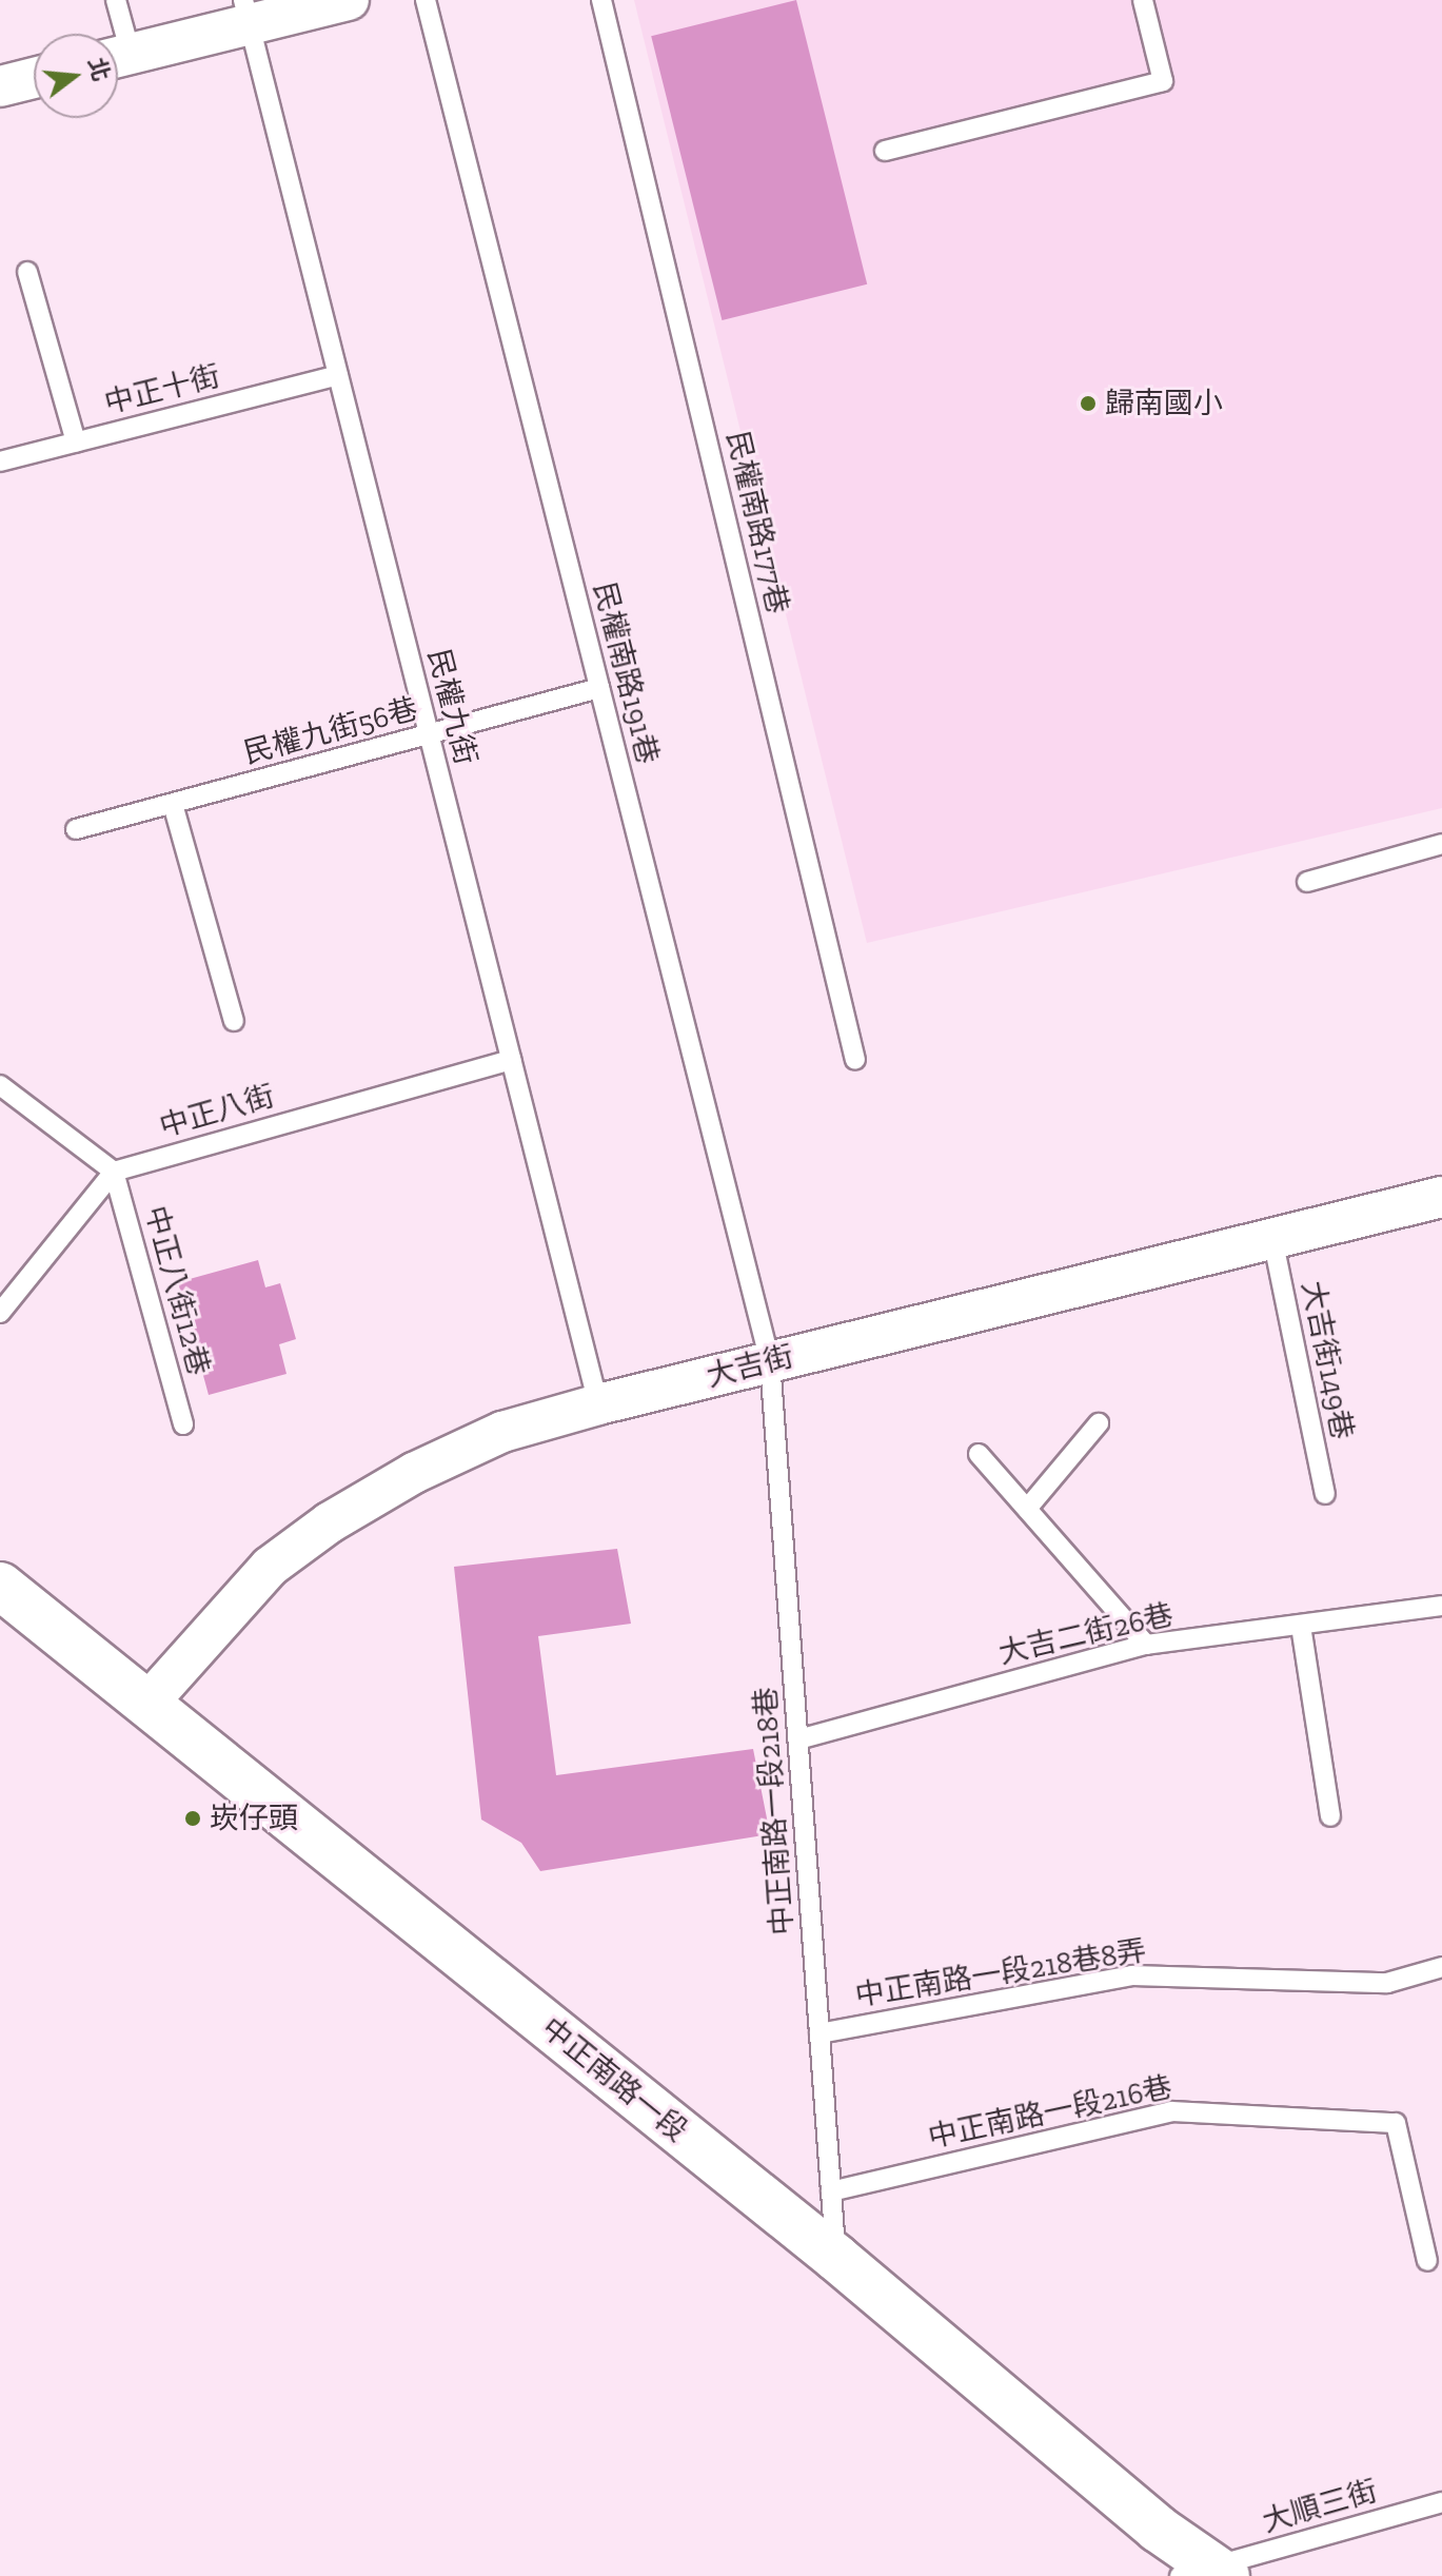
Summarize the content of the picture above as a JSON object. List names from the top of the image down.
{
  "streets": {
    "street": ["大吉街", "中正南路一段"],
    "lane": [
      "中正十街",
      "民權南路177巷",
      "民權南路191巷",
      "民權九街",
      "民權九街56巷",
      "中正八街",
      "中正八街12巷",
      "大吉街149巷",
      "大吉二街26巷",
      "中正南路一段218巷",
      "中正南路一段218巷8弄",
      "中正南路一段216巷",
      "大順三街"
    ]
  },
  "crossings": [
    ["中正十街", "民權九街"],
    ["民權南路191巷", "民權九街56巷"],
    ["民權南路191巷", "大吉街"],
    ["民權南路191巷", "中正南路一段218巷"],
    ["民權九街", "民權九街56巷"],
    ["民權九街", "中正八街"],
    ["民權九街", "大吉街"],
    ["中正八街", "中正八街12巷"],
    ["大吉街149巷", "大吉街"],
    ["大吉街", "中正南路一段218巷"],
    ["大吉街", "中正南路一段"],
    ["大吉二街26巷", "中正南路一段218巷"],
    ["中正南路一段218巷", "中正南路一段218巷8弄"],
    ["中正南路一段218巷", "中正南路一段"],
    ["中正南路一段218巷", "中正南路一段216巷"],
    ["中正南路一段", "大順三街"]
  ],
  "places": ["歸南國小", "崁仔頭"],
  "north": "right"
}
